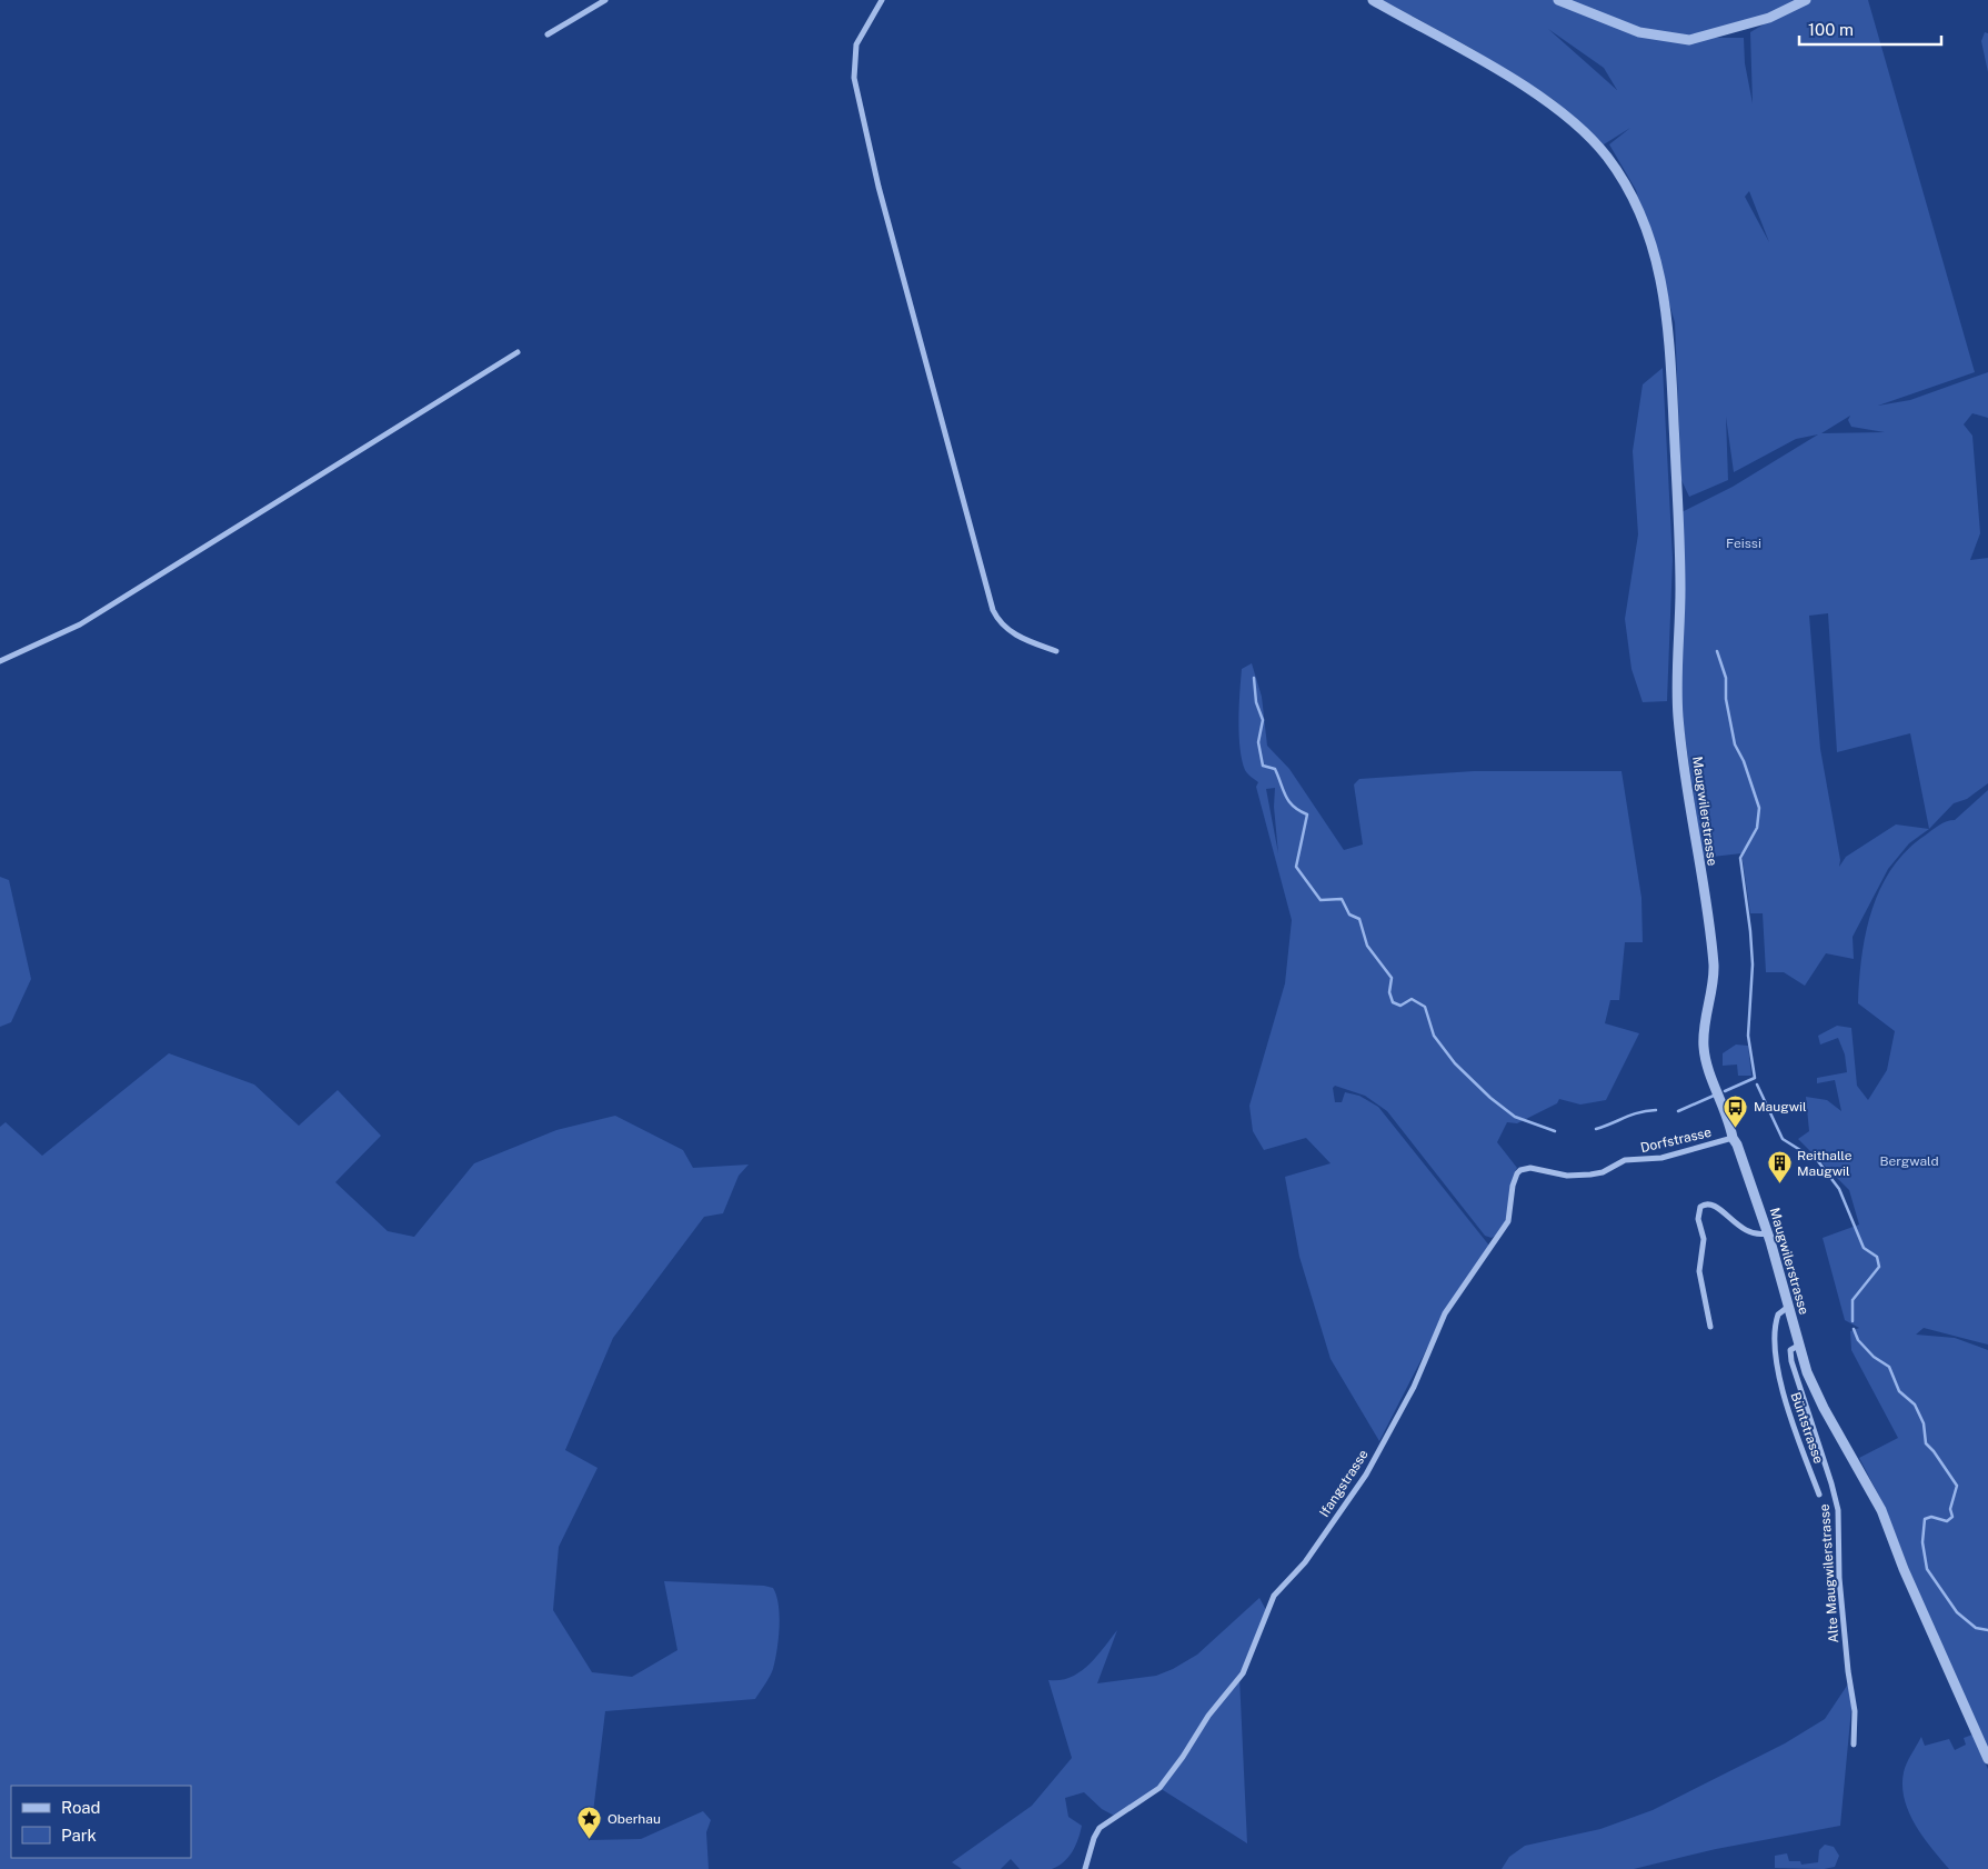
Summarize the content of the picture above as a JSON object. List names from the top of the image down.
{
  "streets": {
    "street": [
      "Maugwilerstrasse",
      "Dorfstrasse",
      "Büntstrasse",
      "Ifangstrasse",
      "Alte Maugwilerstrasse"
    ]
  },
  "crossings": [
    ["Maugwilerstrasse", "Dorfstrasse"],
    ["Maugwilerstrasse", "Büntstrasse"],
    ["Maugwilerstrasse", "Alte Maugwilerstrasse"],
    ["Dorfstrasse", "Ifangstrasse"]
  ],
  "parks": ["Feissi", "Bergwald"],
  "places": {
    "bus stop": ["Maugwil"],
    "building": ["Reithalle Maugwil"],
    "place": ["Oberhau"]
  },
  "legend": ["Road", "Park"],
  "scale_bar": "100 m"
}
